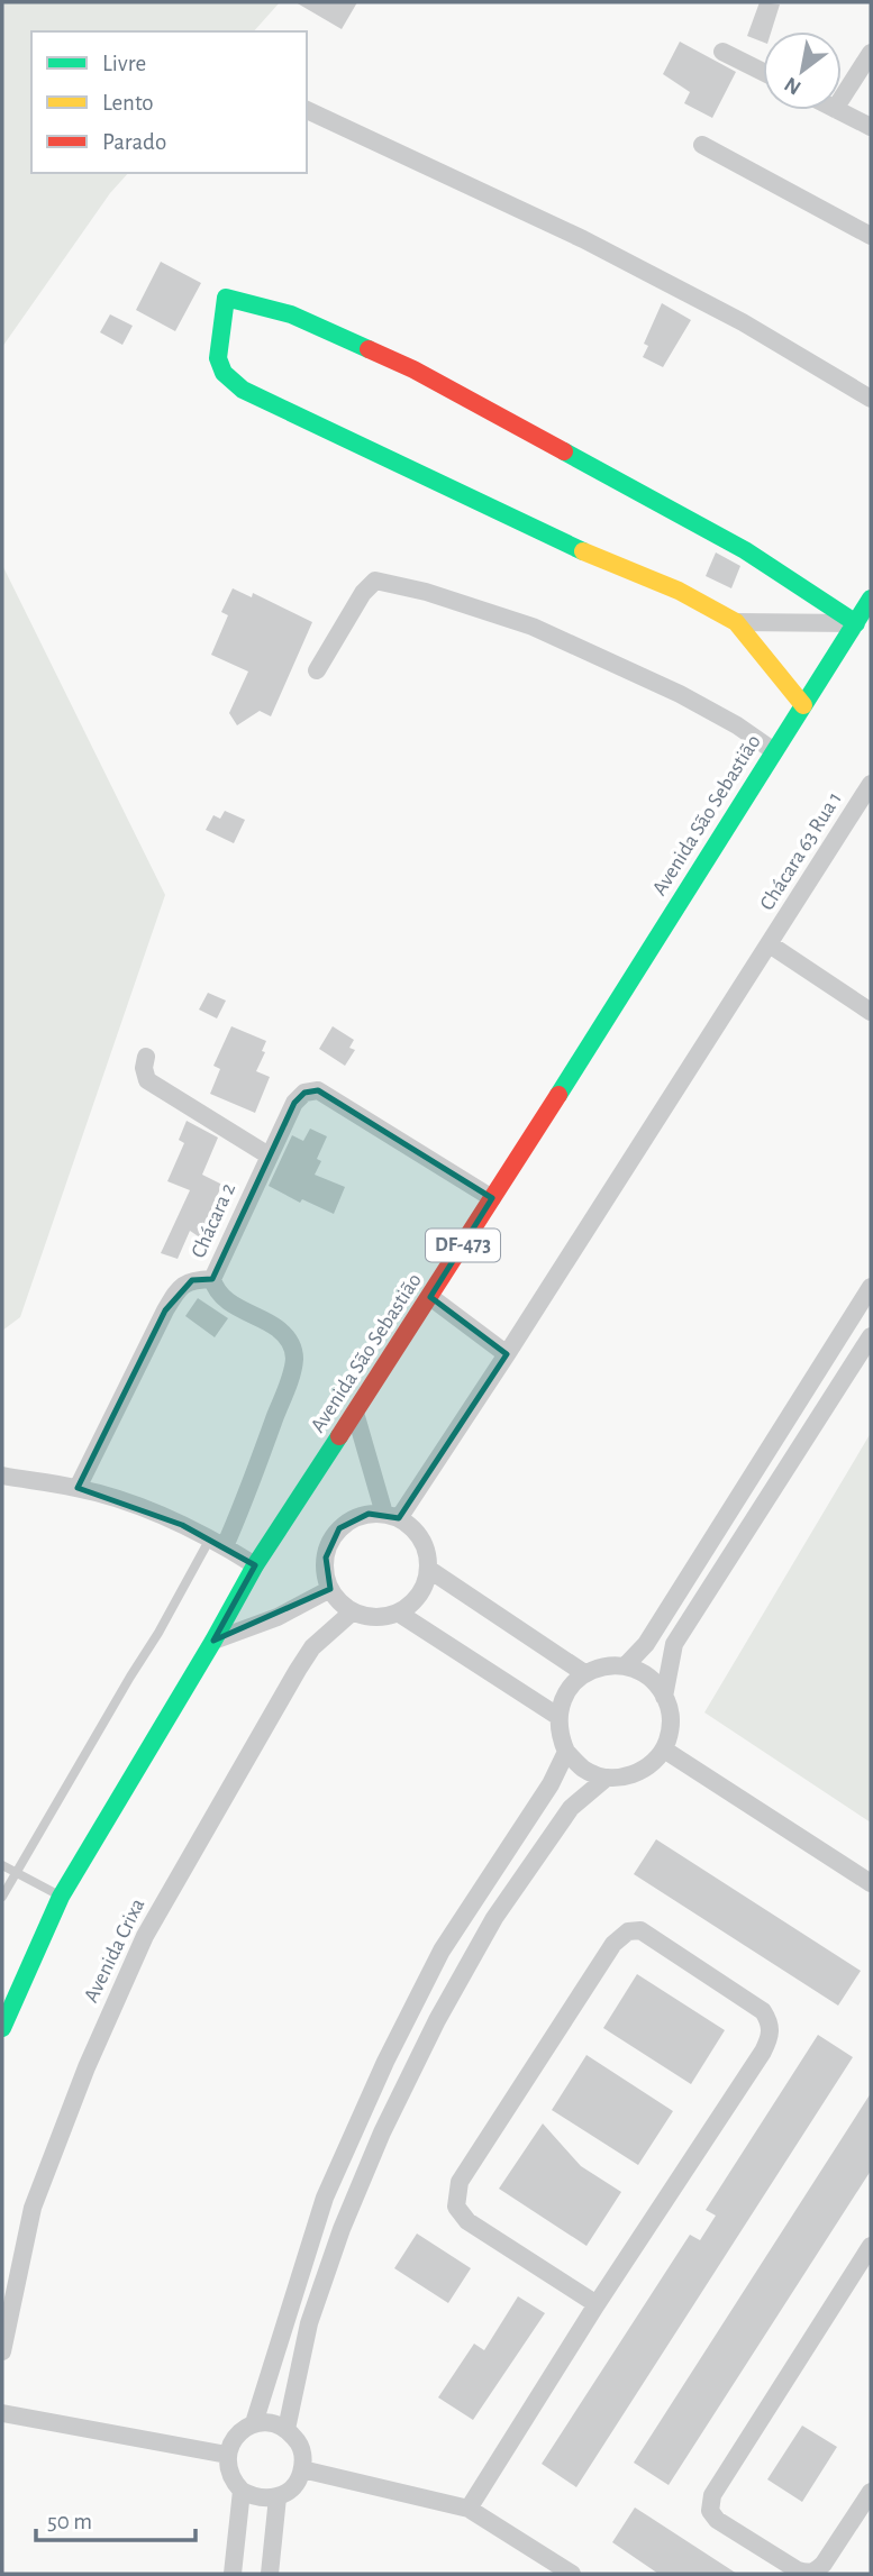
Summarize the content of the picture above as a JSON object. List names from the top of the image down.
{
  "streets": {
    "main road": ["Avenida São Sebastião", "DF-473"],
    "street": ["Chácara 63 Rua 1", "Chácara 2", "Avenida Crixa"]
  },
  "crossings": [
    ["Avenida São Sebastião", "Chácara 2"],
    ["Chácara 63 Rua 1", "Avenida Crixa"]
  ],
  "legend": ["Livre", "Lento", "Parado"],
  "scale_bar": "50 m",
  "north": "bottom left"
}
